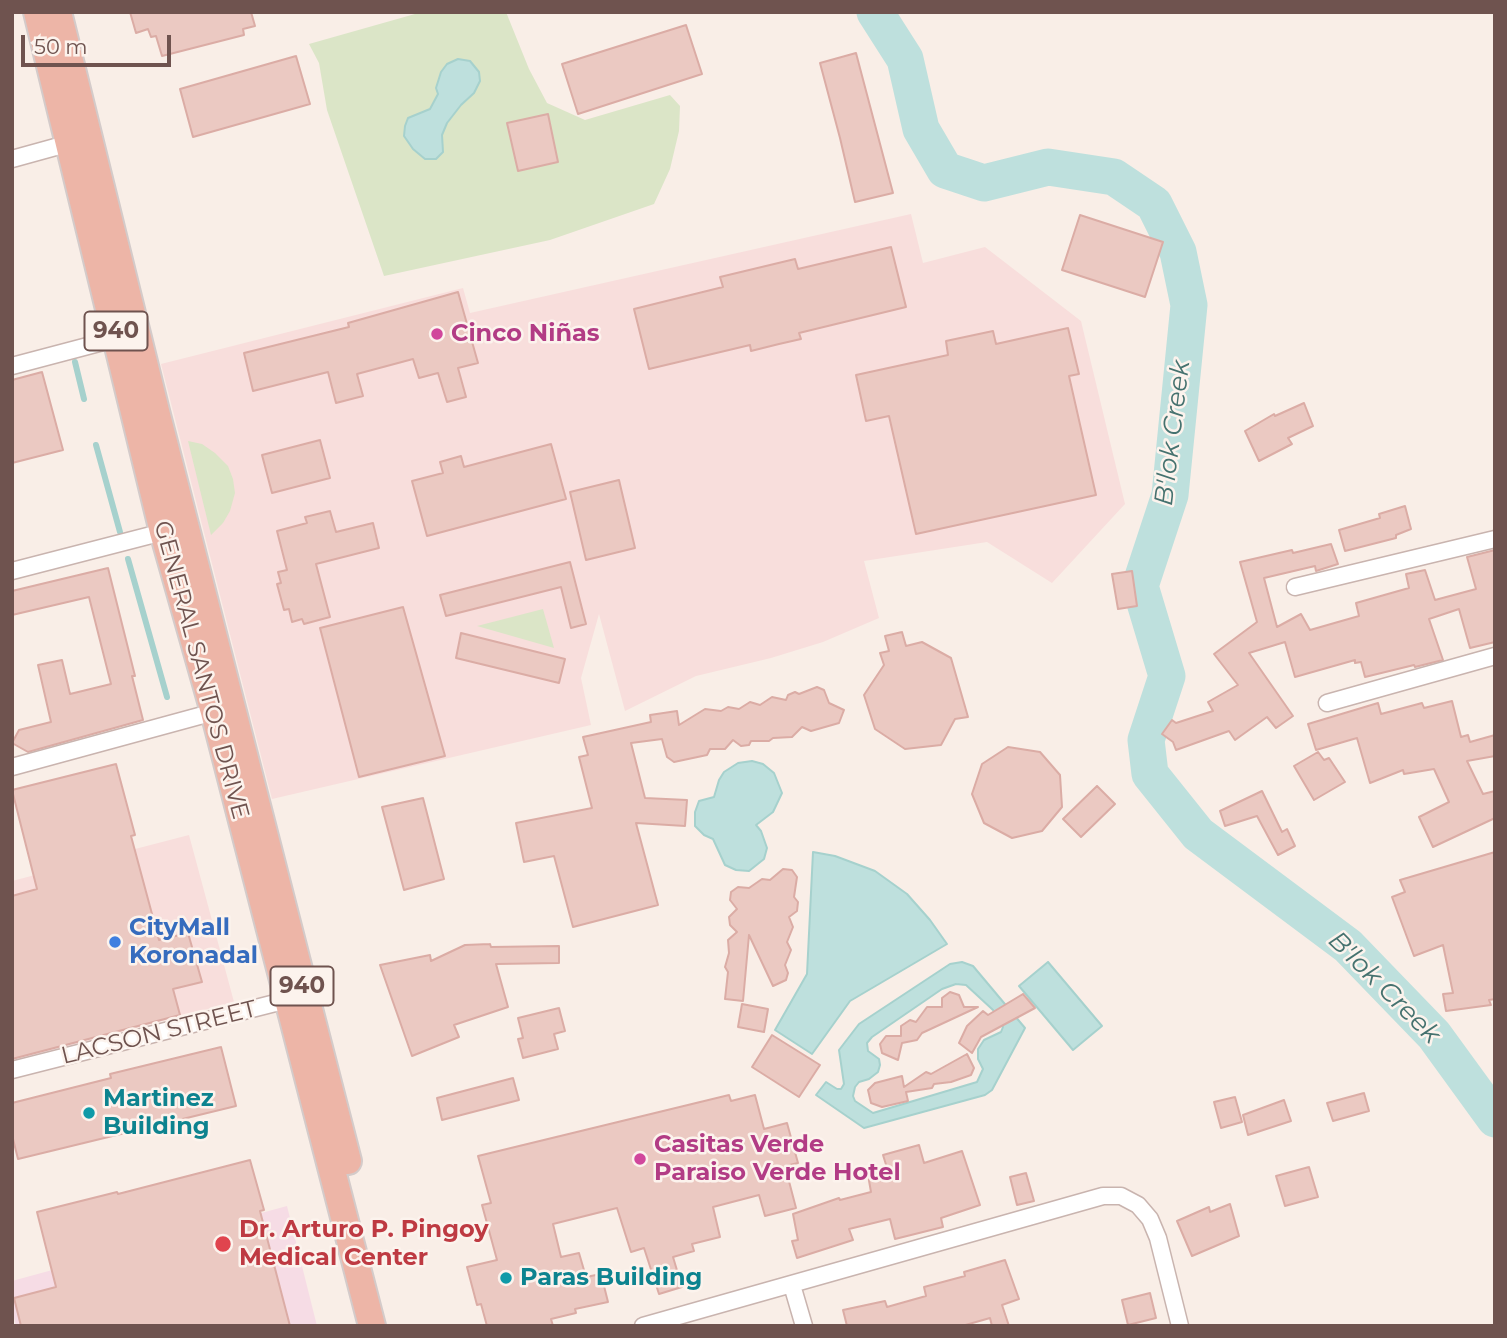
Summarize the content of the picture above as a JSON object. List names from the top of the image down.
{
  "streets": {
    "highway": ["940", "GENERAL SANTOS DRIVE"],
    "street": ["LACSON STREET"]
  },
  "crossings": [
    ["GENERAL SANTOS DRIVE", "LACSON STREET"]
  ],
  "water": ["B'lok Creek"],
  "places": [
    "Cinco Niñas",
    "CityMall Koronadal",
    "Martinez Building",
    "Casitas Verde Paraiso Verde Hotel",
    "Dr. Arturo P. Pingoy Medical Center",
    "Paras Building"
  ],
  "scale_bar": "50 m"
}
